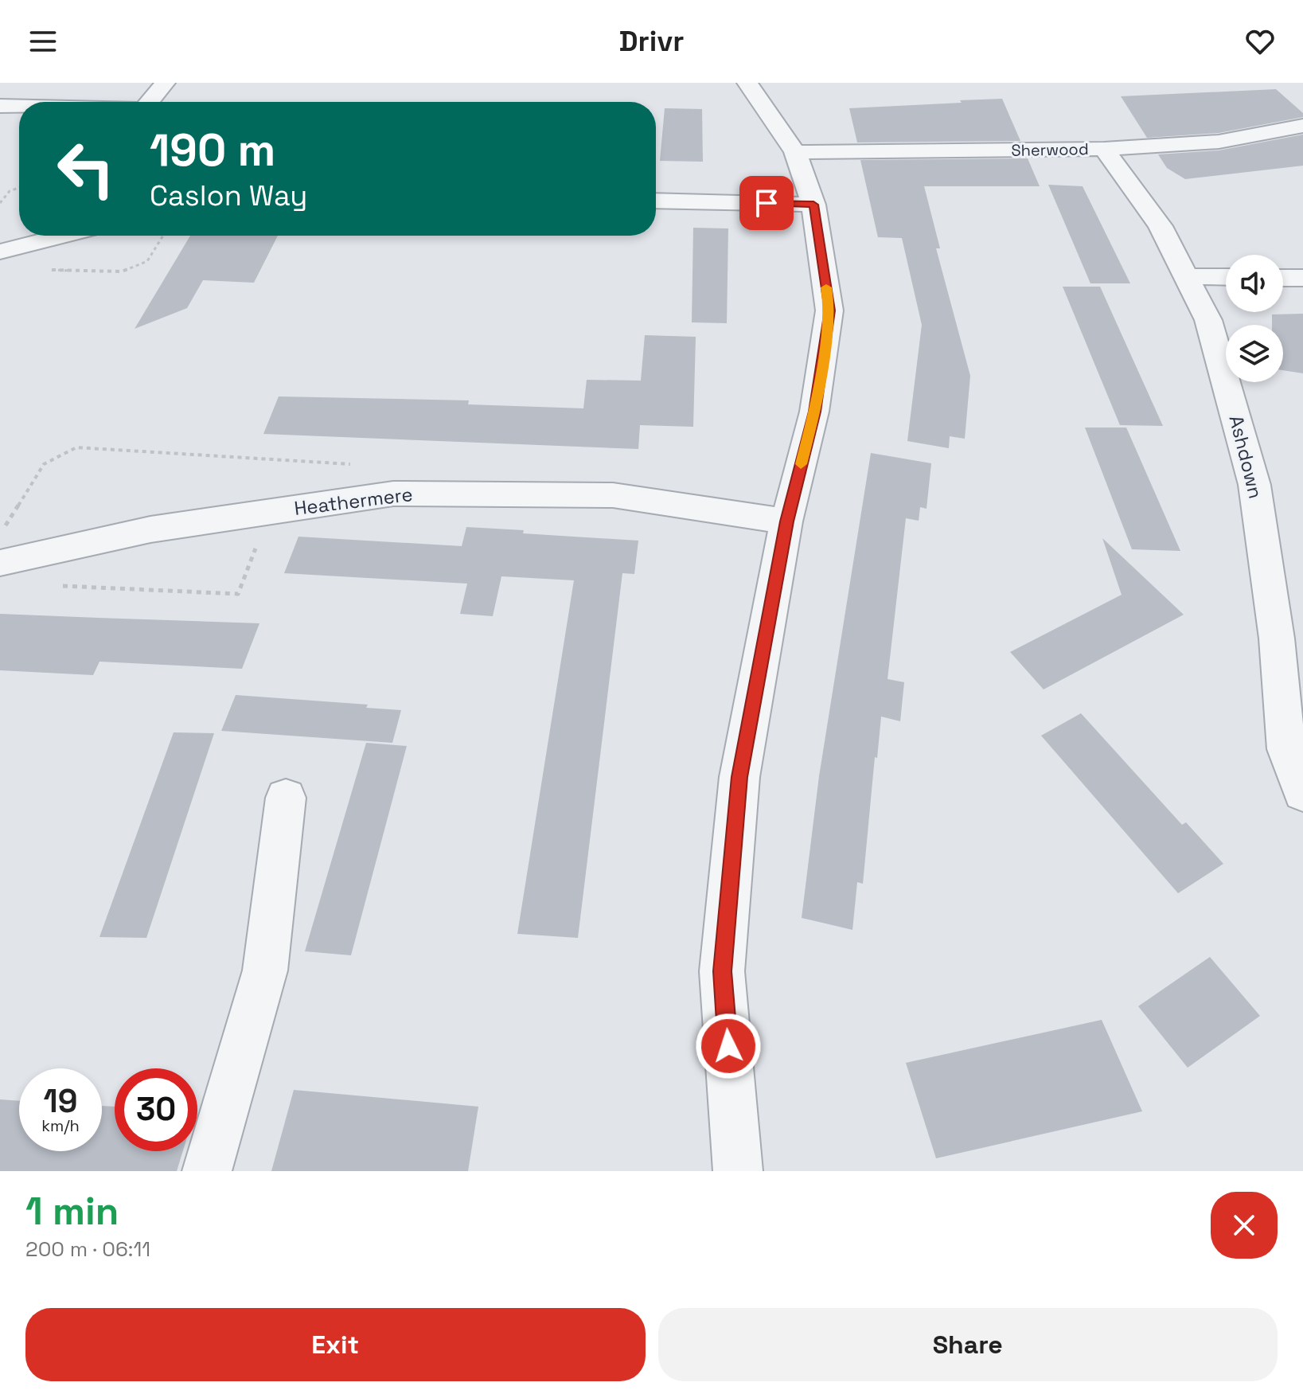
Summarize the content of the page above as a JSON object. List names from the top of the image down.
{
  "streets": {
    "street": ["Sherwood", "Ashdown", "Heathermere"]
  },
  "crossings": [
    ["Sherwood", "Ashdown"]
  ],
  "page": {
    "header": "Drivr",
    "turn": ["190 m", "Caslon Way"],
    "speed": "19 km/h",
    "limit": "30",
    "heading": ["1 min", "200 m · 06:11"],
    "buttons": ["Exit", "Share"]
  }
}
